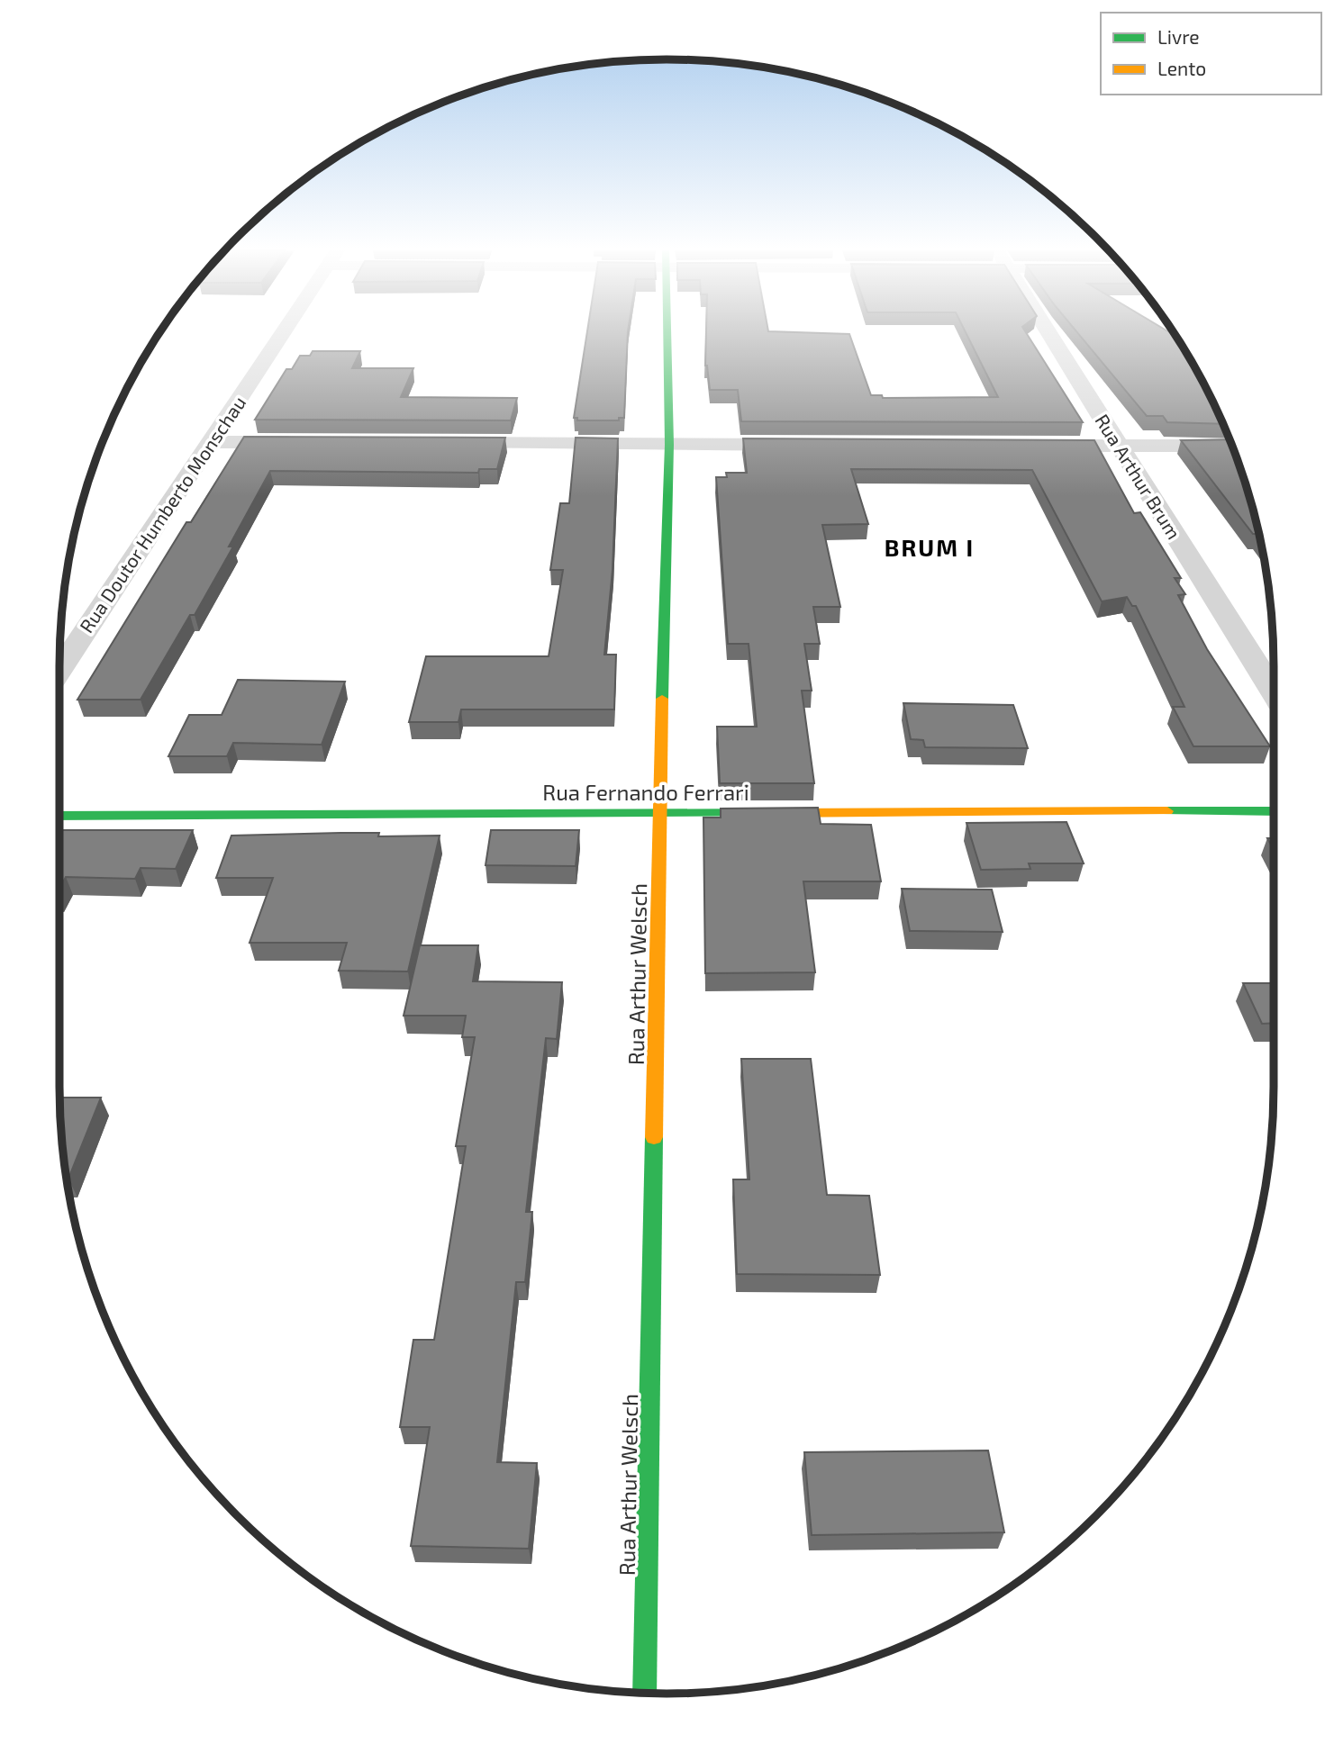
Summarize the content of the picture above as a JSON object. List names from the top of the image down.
{
  "streets": {
    "street": [
      "Rua Arthur Brum",
      "Rua Doutor Humberto Monschau",
      "Rua Fernando Ferrari",
      "Rua Arthur Welsch"
    ]
  },
  "crossings": [
    ["Rua Fernando Ferrari", "Rua Arthur Welsch"]
  ],
  "districts": ["BRUM I"],
  "legend": ["Livre", "Lento"]
}
